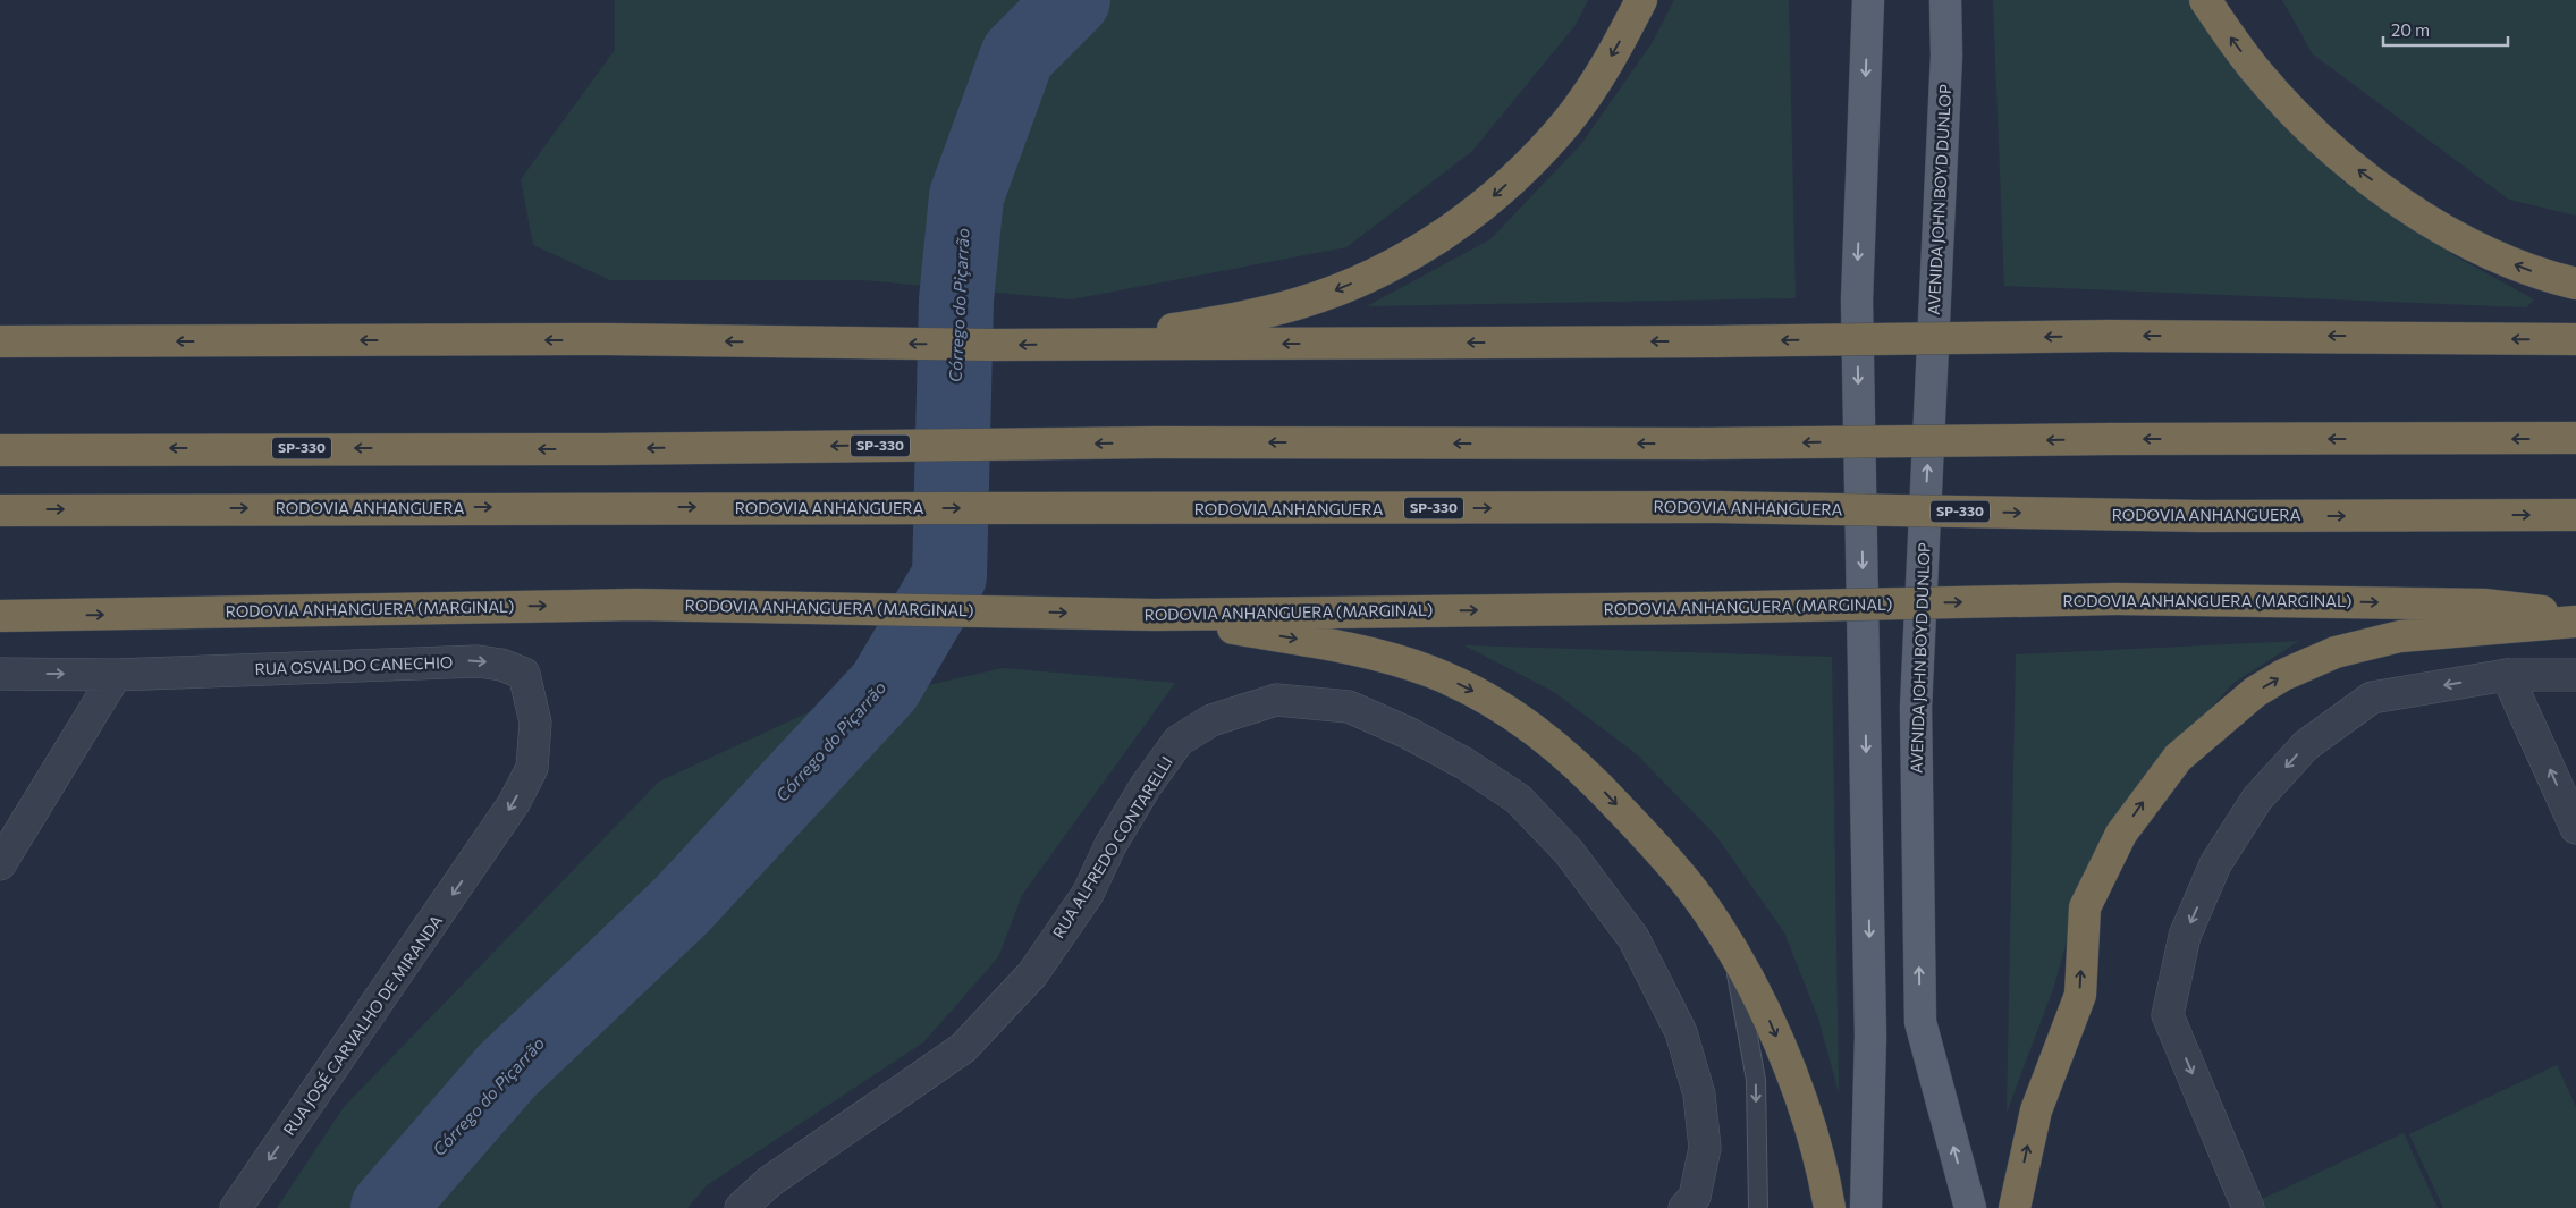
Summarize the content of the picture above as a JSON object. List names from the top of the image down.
{
  "streets": {
    "highway": ["SP-330", "RODOVIA ANHANGUERA", "RODOVIA ANHANGUERA (MARGINAL)"],
    "main road": ["AVENIDA JOHN BOYD DUNLOP"],
    "street": ["RUA OSVALDO CANECHIO", "RUA ALFREDO CONTARELLI", "RUA JOSÉ CARVALHO DE MIRANDA"]
  },
  "crossings": [
    ["RUA OSVALDO CANECHIO", "RUA JOSÉ CARVALHO DE MIRANDA"]
  ],
  "one_way": ["RUA JOSÉ CARVALHO DE MIRANDA"],
  "water": ["Córrego do Piçarrão"],
  "scale_bar": "20 m"
}
